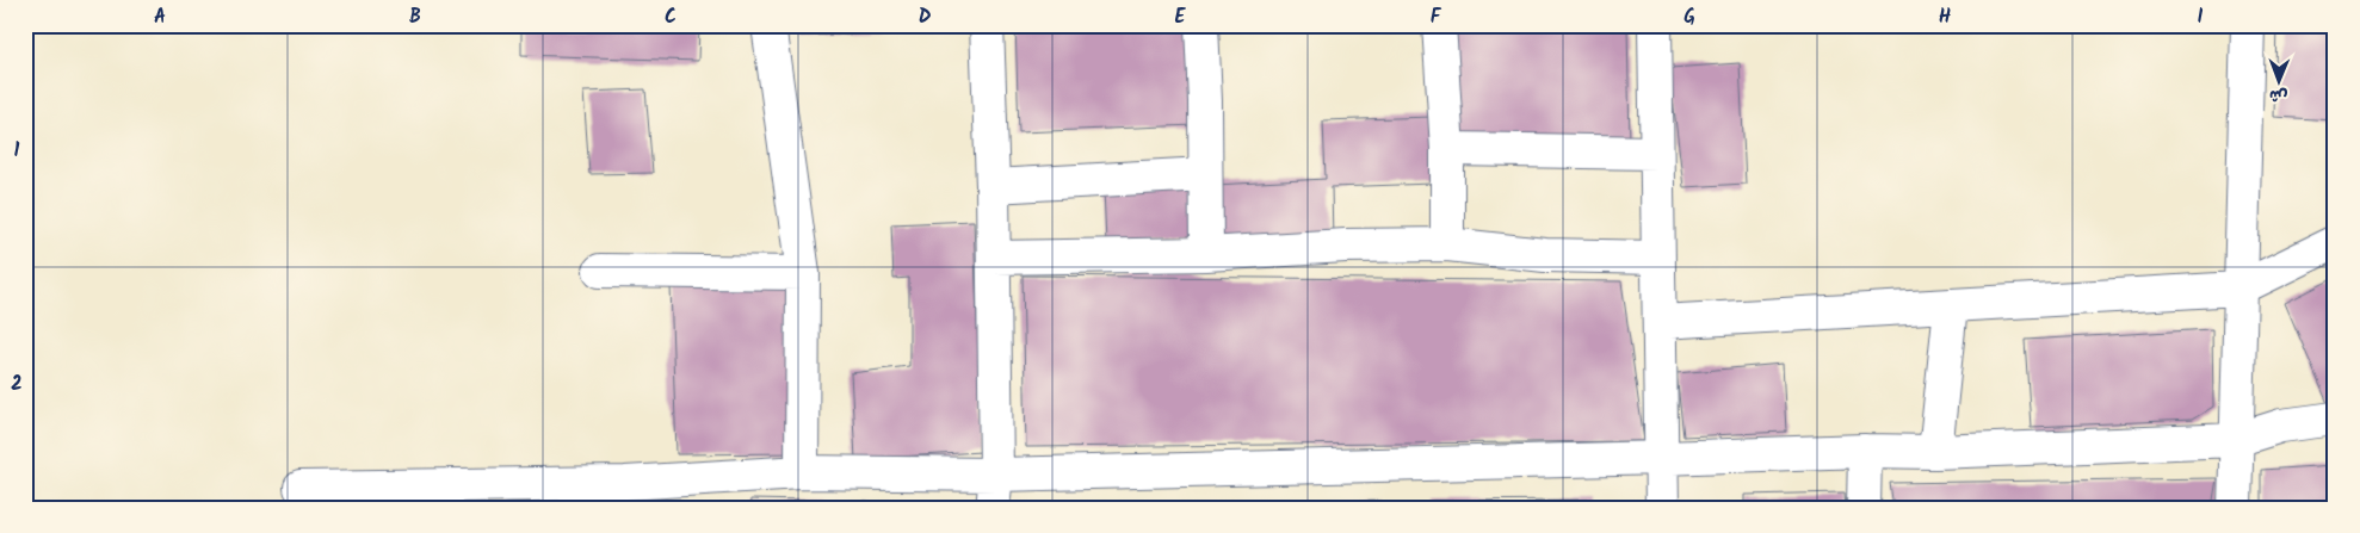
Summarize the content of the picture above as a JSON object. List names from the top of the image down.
{
  "north": "bottom",
  "grid": {
    "columns": [
      "A",
      "B",
      "C",
      "D",
      "E",
      "F",
      "G",
      "H",
      "I"
    ],
    "rows": ["1", "2"]
  }
}
